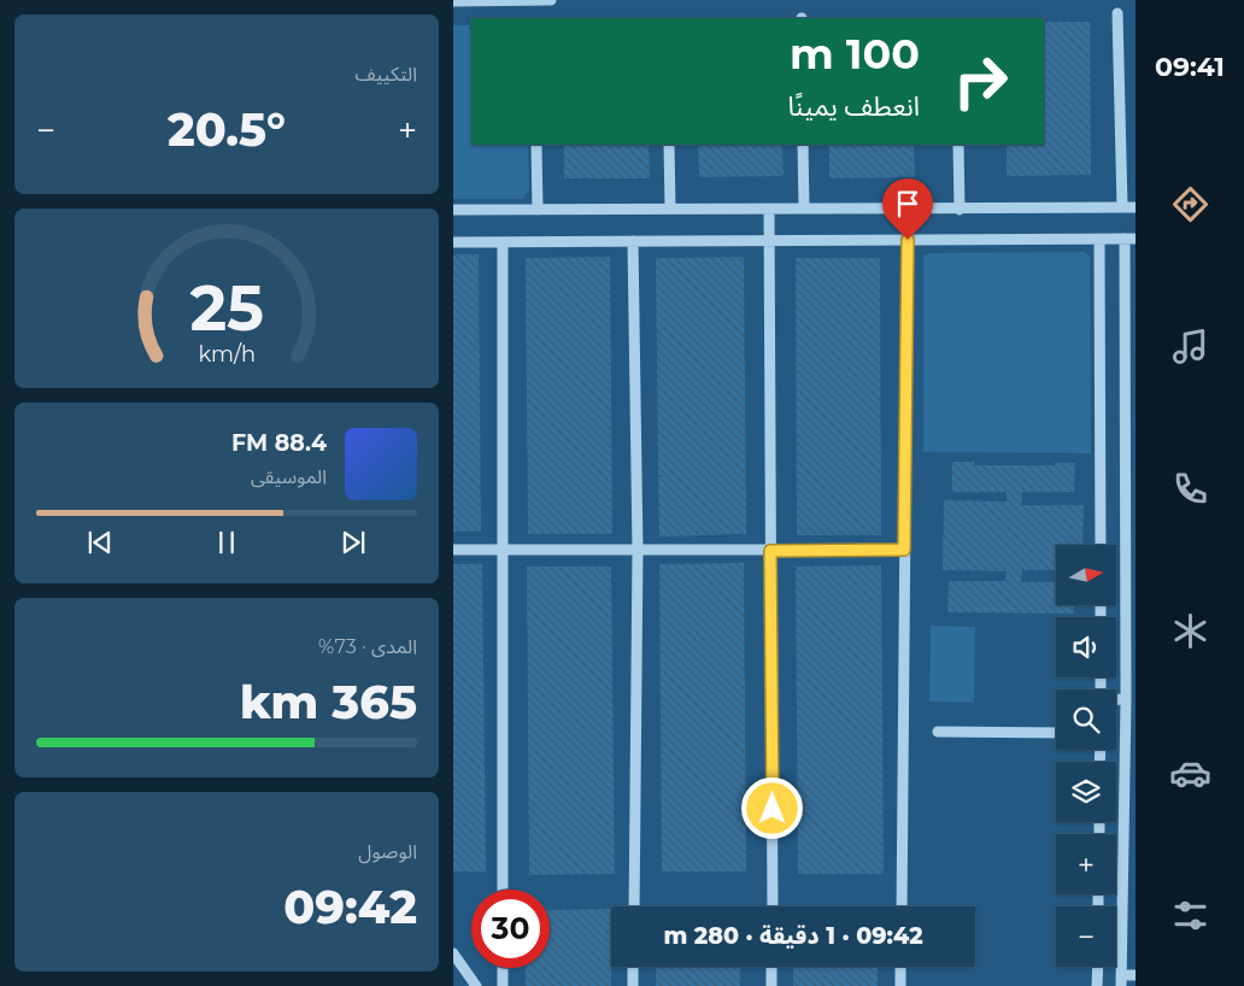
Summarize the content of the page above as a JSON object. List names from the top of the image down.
{
  "north": "right",
  "page": {
    "tabs": "09:41",
    "tile": [
      "التكييف",
      ["المدى · 73%", "365 km"],
      ["الوصول", "09:42"]
    ],
    "turn": ["100 m", "انعطف يمينًا"],
    "heat": ["−", "20.5°", "+"],
    "song": ["88.4 FM", "الموسيقى"],
    "map_buttons": ["+", "−"],
    "limit": "30",
    "trip": "09:42 · 1 دقيقة · 280 m",
    "gauge": ["25", "km/h"]
  }
}
